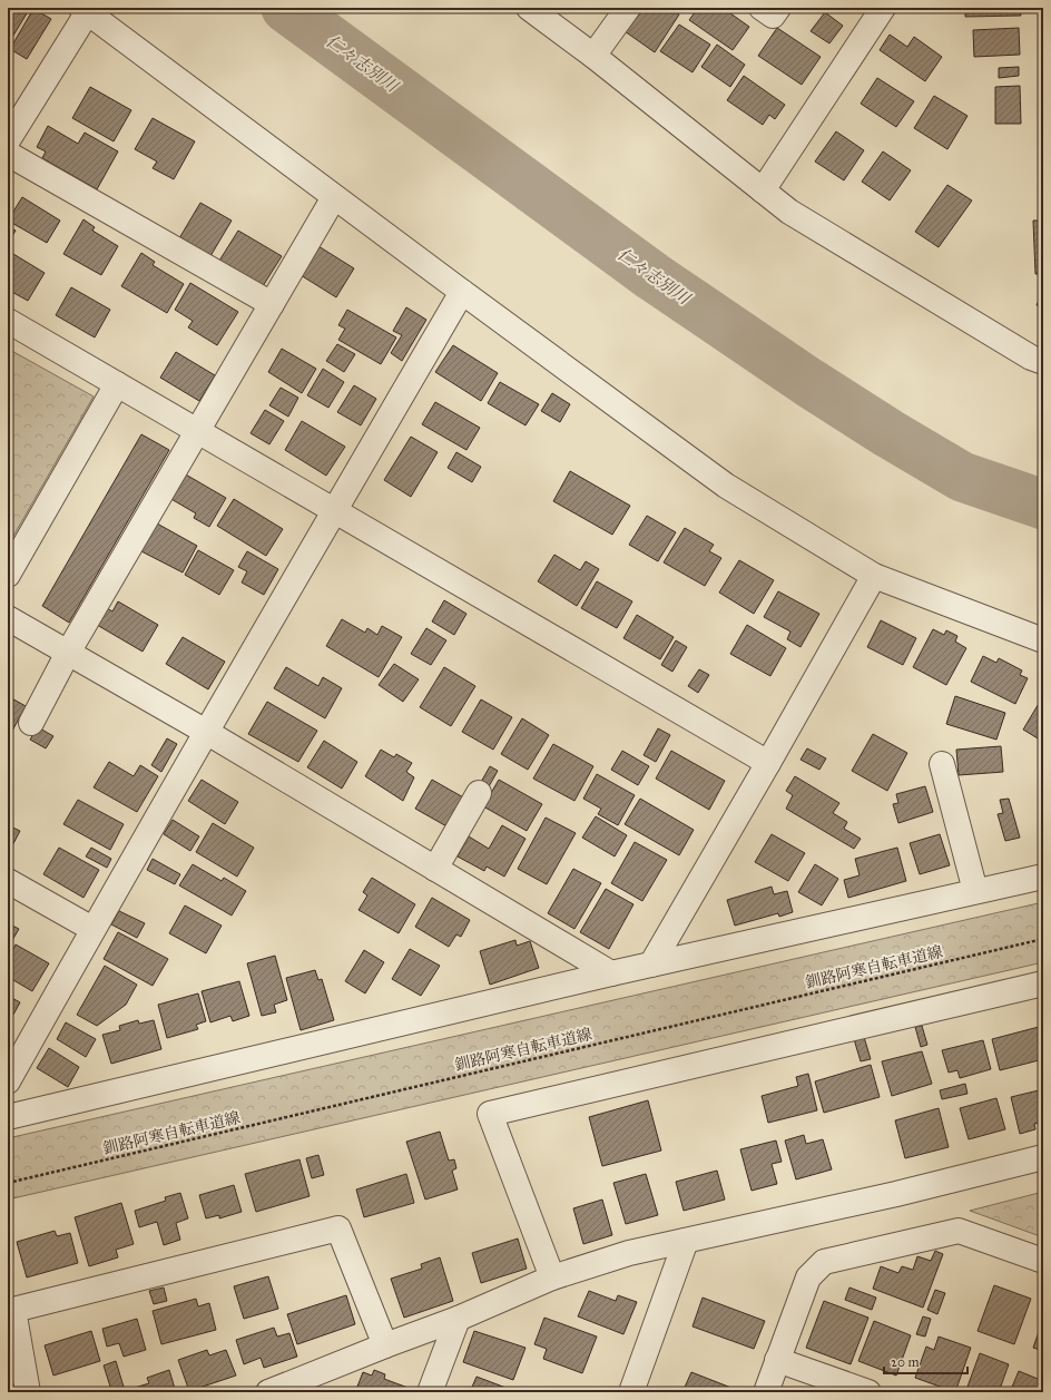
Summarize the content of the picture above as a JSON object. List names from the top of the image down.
{
  "streets": {
    "path": ["釧路阿寒自転車道線"]
  },
  "water": ["仁々志別川"],
  "scale_bar": "20 m"
}
